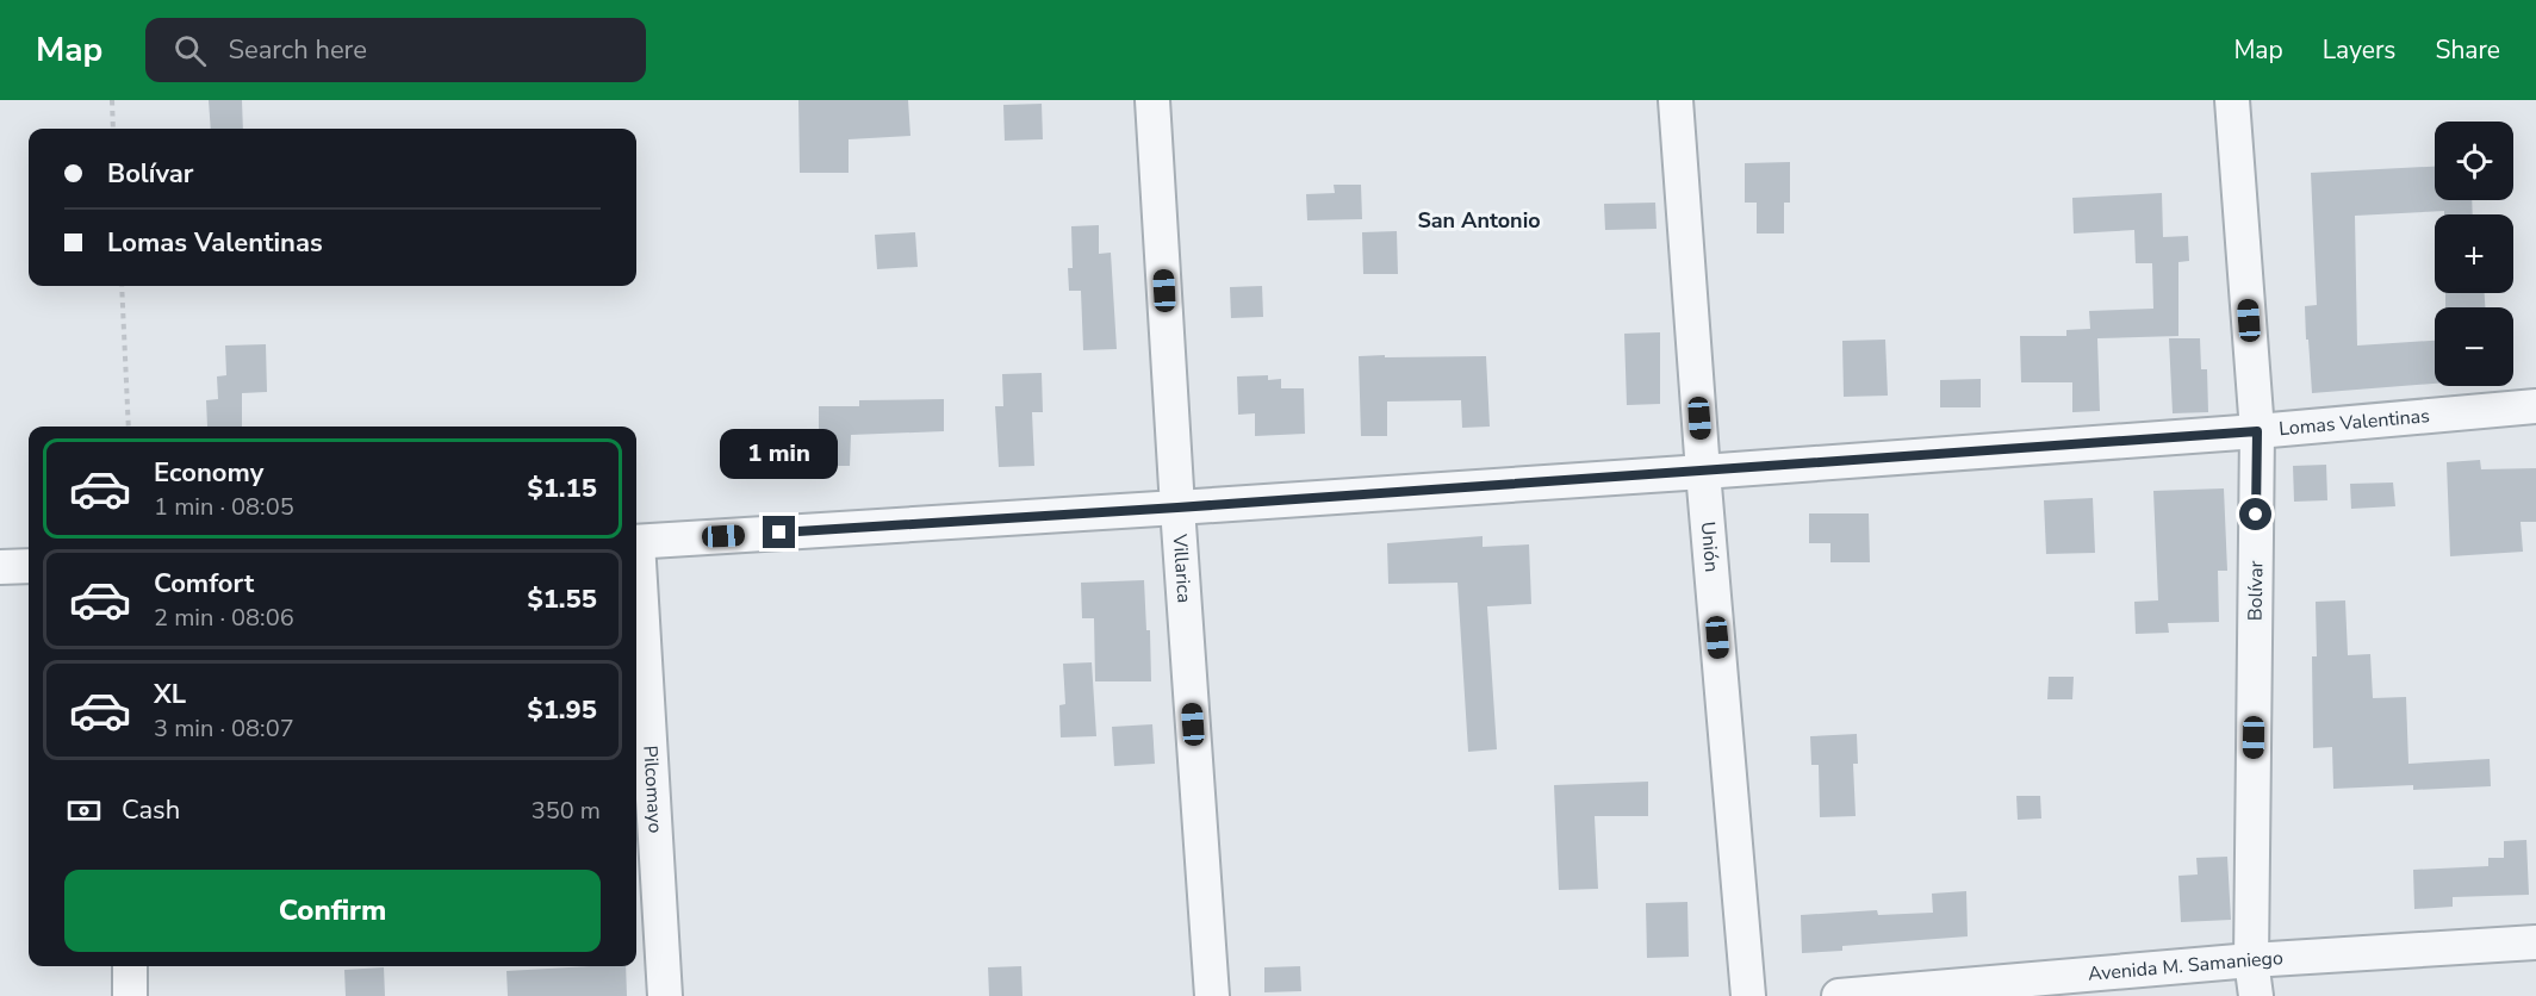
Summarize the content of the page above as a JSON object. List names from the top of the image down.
{
  "streets": {
    "street": [
      "Lomas Valentinas",
      "Unión",
      "Villarica",
      "Bolívar",
      "Pilcomayo",
      "Avenida M. Samaniego"
    ]
  },
  "crossings": [
    ["Lomas Valentinas", "Unión"],
    ["Lomas Valentinas", "Villarica"],
    ["Lomas Valentinas", "Bolívar"],
    ["Bolívar", "Avenida M. Samaniego"]
  ],
  "districts": ["San Antonio"],
  "page": {
    "header": "Map",
    "search": "Search here",
    "nav": ["Map", "Layers", "Share"],
    "map_buttons": ["+", "−"],
    "banner": ["Bolívar", "Lomas Valentinas"],
    "bubble": "1 min",
    "list": [
      {
        "name": "Economy",
        "note": "1 min · 08:05",
        "value": "$1.15"
      },
      {
        "name": "Comfort",
        "note": "2 min · 08:06",
        "value": "$1.55"
      },
      {
        "name": "XL",
        "note": "3 min · 08:07",
        "value": "$1.95"
      }
    ],
    "pay": ["Cash", "350 m"],
    "buttons": "Confirm"
  }
}
